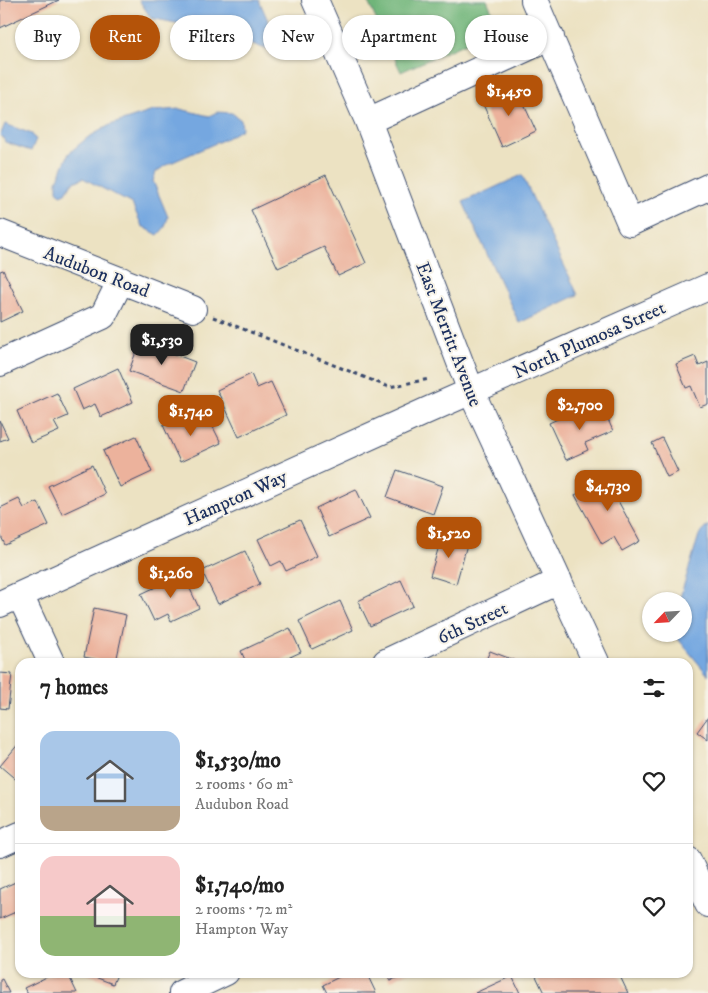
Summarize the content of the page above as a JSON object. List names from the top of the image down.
{
  "streets": {
    "street": [
      "Audubon Road",
      "East Merritt Avenue",
      "North Plumosa Street",
      "Hampton Way",
      "6th Street"
    ]
  },
  "crossings": [
    ["East Merritt Avenue", "North Plumosa Street"],
    ["East Merritt Avenue", "Hampton Way"],
    ["East Merritt Avenue", "6th Street"],
    ["North Plumosa Street", "Hampton Way"]
  ],
  "north": "bottom left",
  "page": {
    "chip": [
      "Buy",
      "Rent",
      "Filters",
      "New",
      "Apartment",
      "House"
    ],
    "price": [
      "$1,450",
      "$1,530",
      "$2,700",
      "$1,740",
      "$4,730",
      "$1,520",
      "$1,260"
    ],
    "heading": "7 homes",
    "list": [
      {
        "name": "$1,530/mo",
        "note": "2 rooms · 60 m² · Audubon Road"
      },
      {
        "name": "$1,740/mo",
        "note": "2 rooms · 72 m² · Hampton Way"
      }
    ]
  }
}
